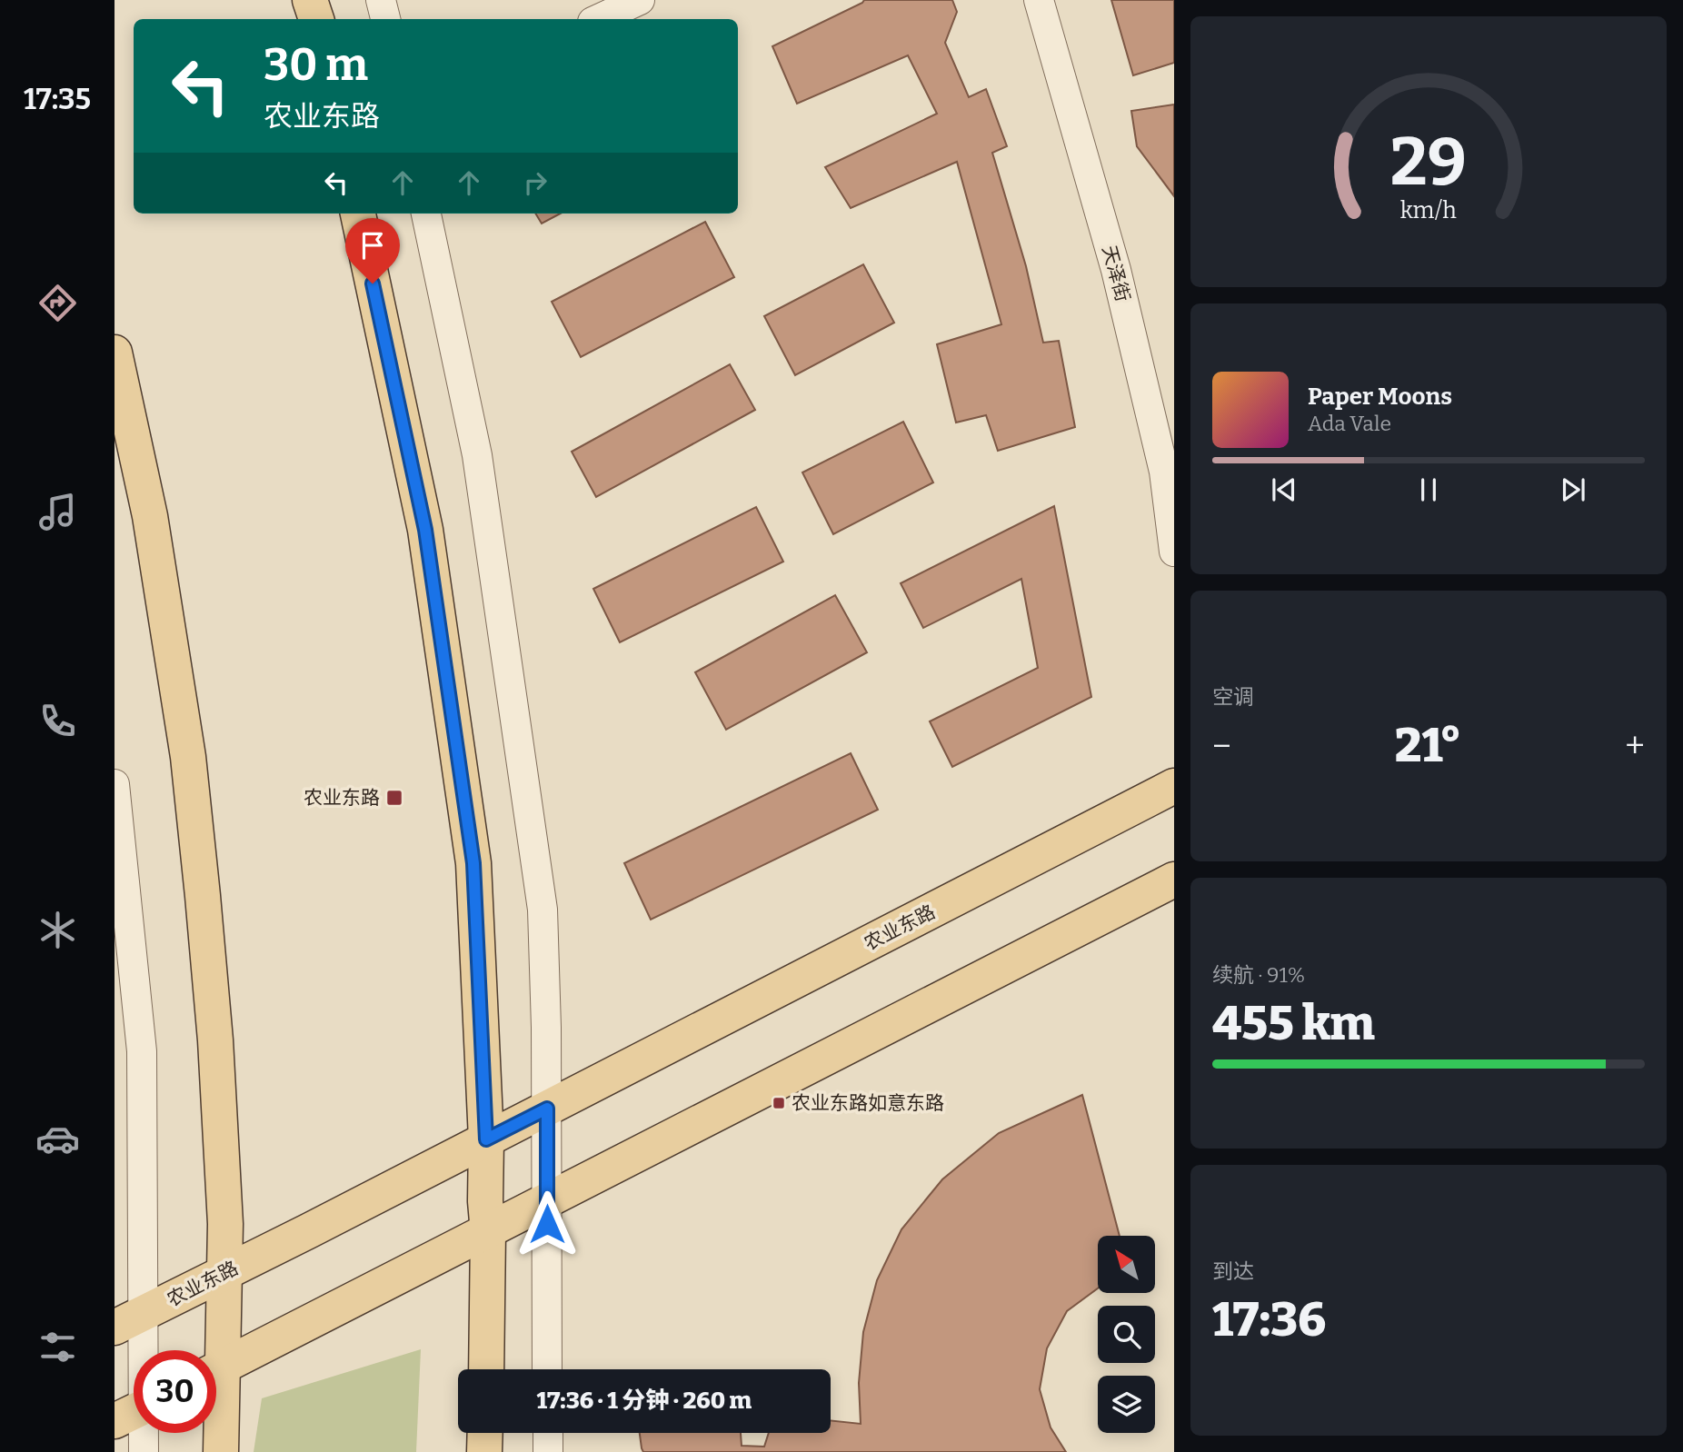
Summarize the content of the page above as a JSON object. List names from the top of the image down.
{
  "streets": {
    "main road": ["农业东路"],
    "street": ["天泽街"]
  },
  "places": {
    "transit": ["农业东路", "农业东路如意东路"]
  },
  "north": "top left",
  "page": {
    "tabs": "17:35",
    "turn": ["30 m", "农业东路"],
    "song": ["Paper Moons", "Ada Vale"],
    "tile": [
      "空调",
      ["续航 · 91%", "455 km"],
      ["到达", "17:36"]
    ],
    "heat": ["−", "21°", "+"],
    "limit": "30",
    "trip": "17:36 · 1 分钟 · 260 m",
    "gauge": ["29", "km/h"]
  }
}
